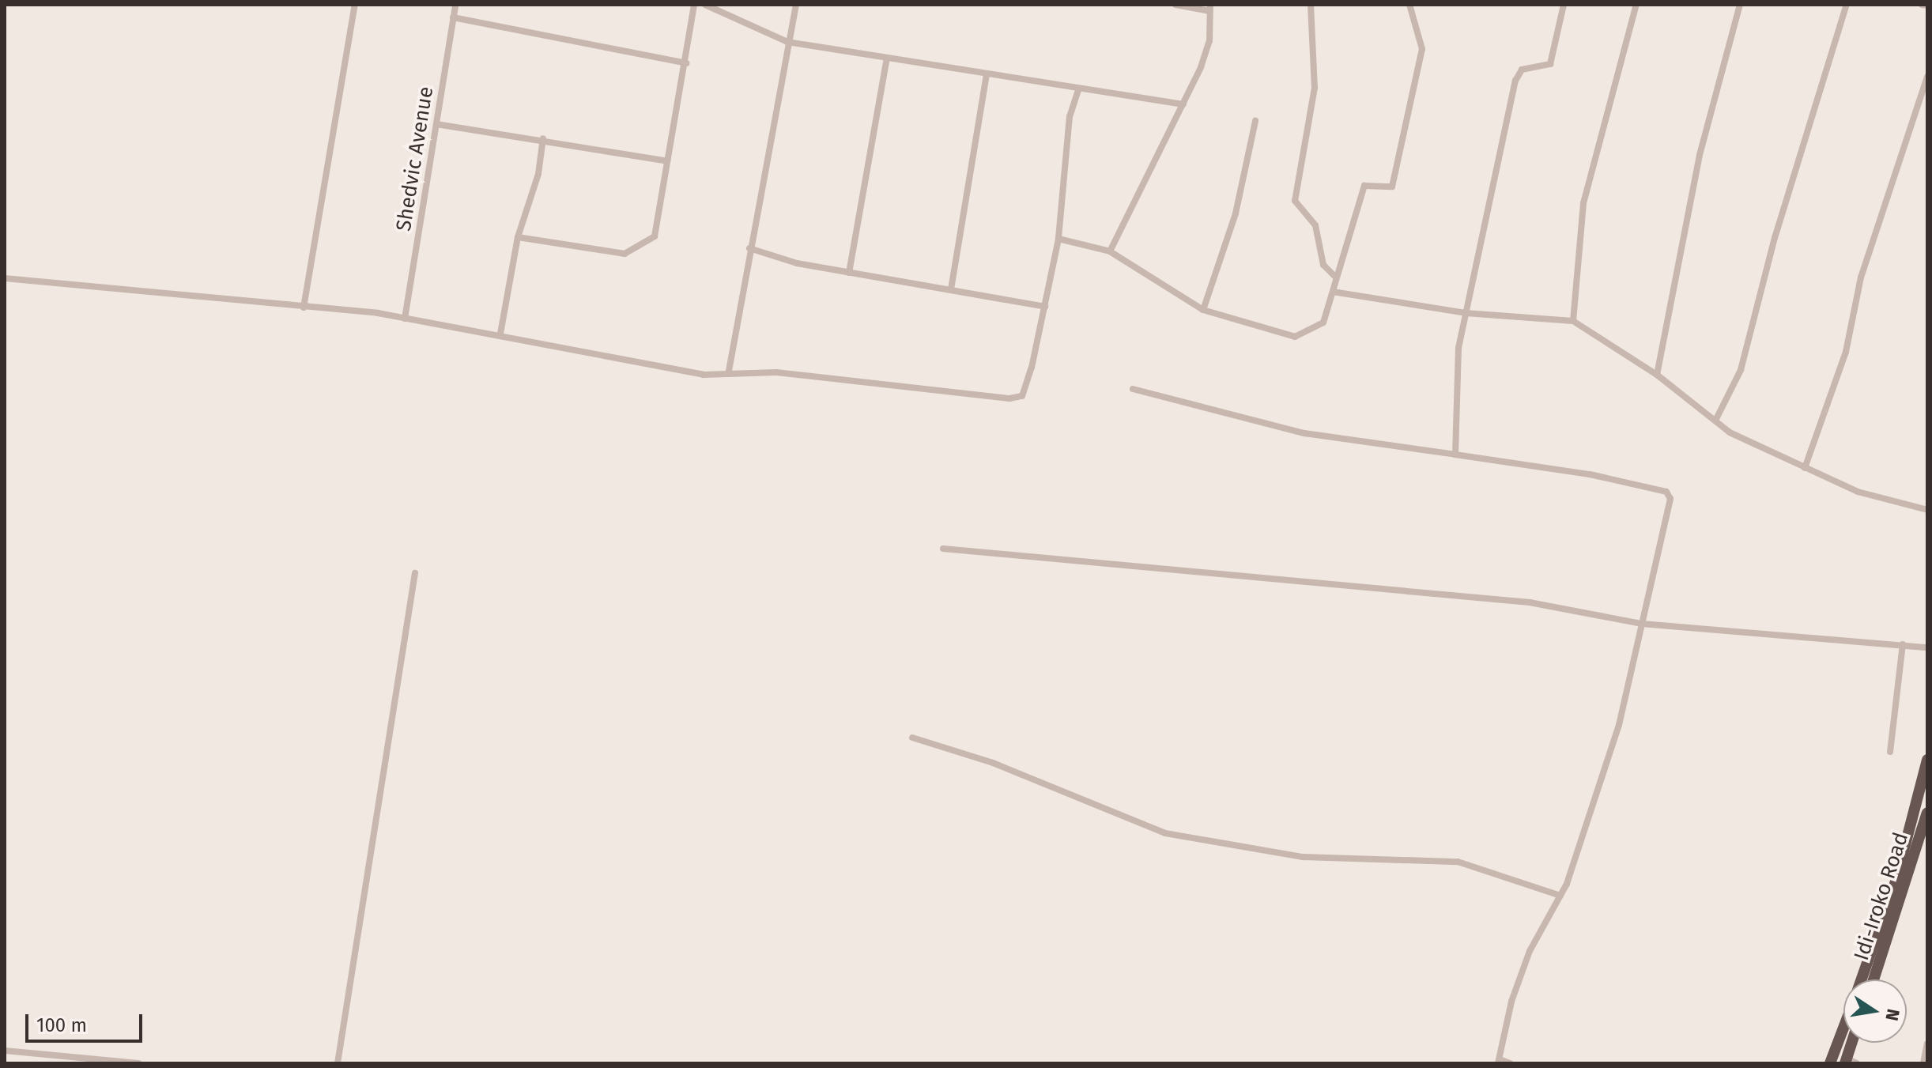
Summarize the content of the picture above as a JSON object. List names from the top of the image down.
{
  "streets": {
    "highway": ["Idi-Iroko Road"],
    "street": ["Shedvic Avenue"]
  },
  "scale_bar": "100 m",
  "north": "right"
}
